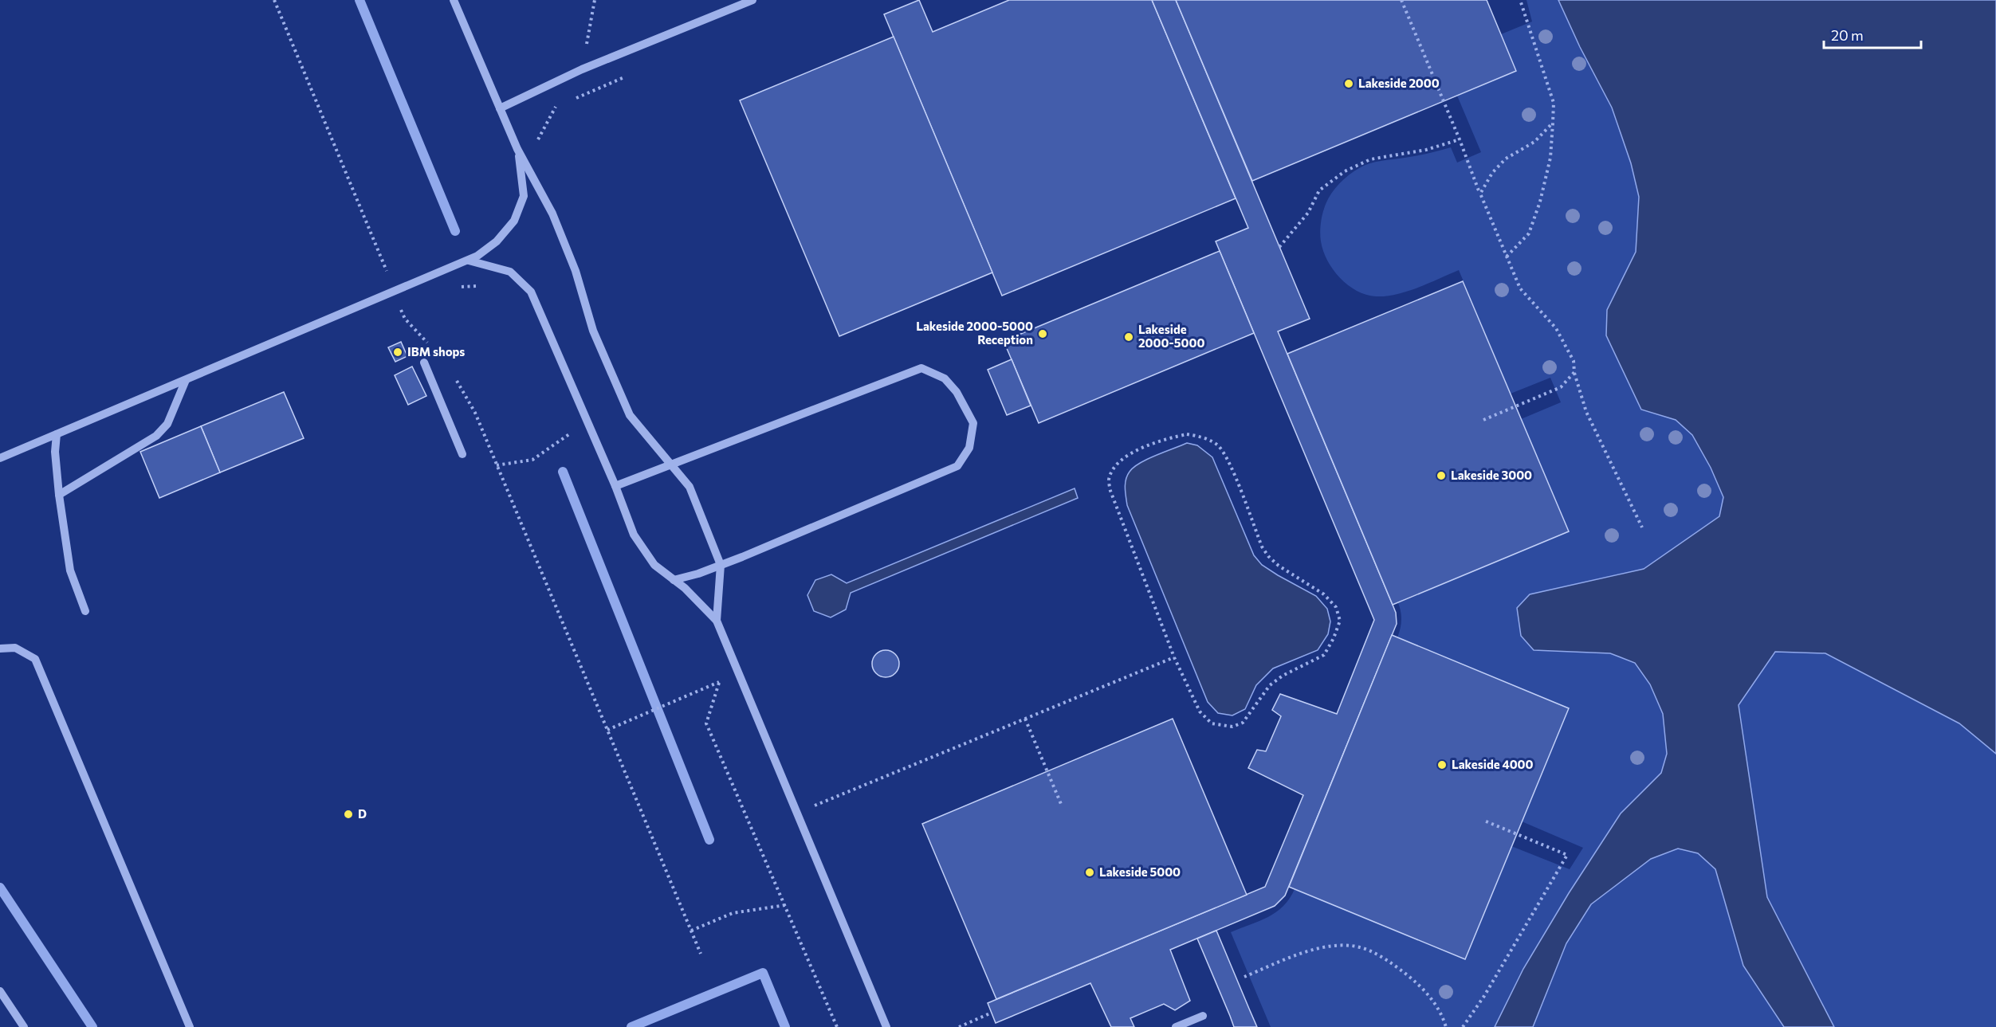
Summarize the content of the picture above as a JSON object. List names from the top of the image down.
{
  "places": [
    "Lakeside 2000",
    "Lakeside 2000-5000 Reception",
    "Lakeside 2000-5000",
    "IBM shops",
    "Lakeside 3000",
    "Lakeside 4000",
    "D",
    "Lakeside 5000"
  ],
  "scale_bar": "20 m"
}
